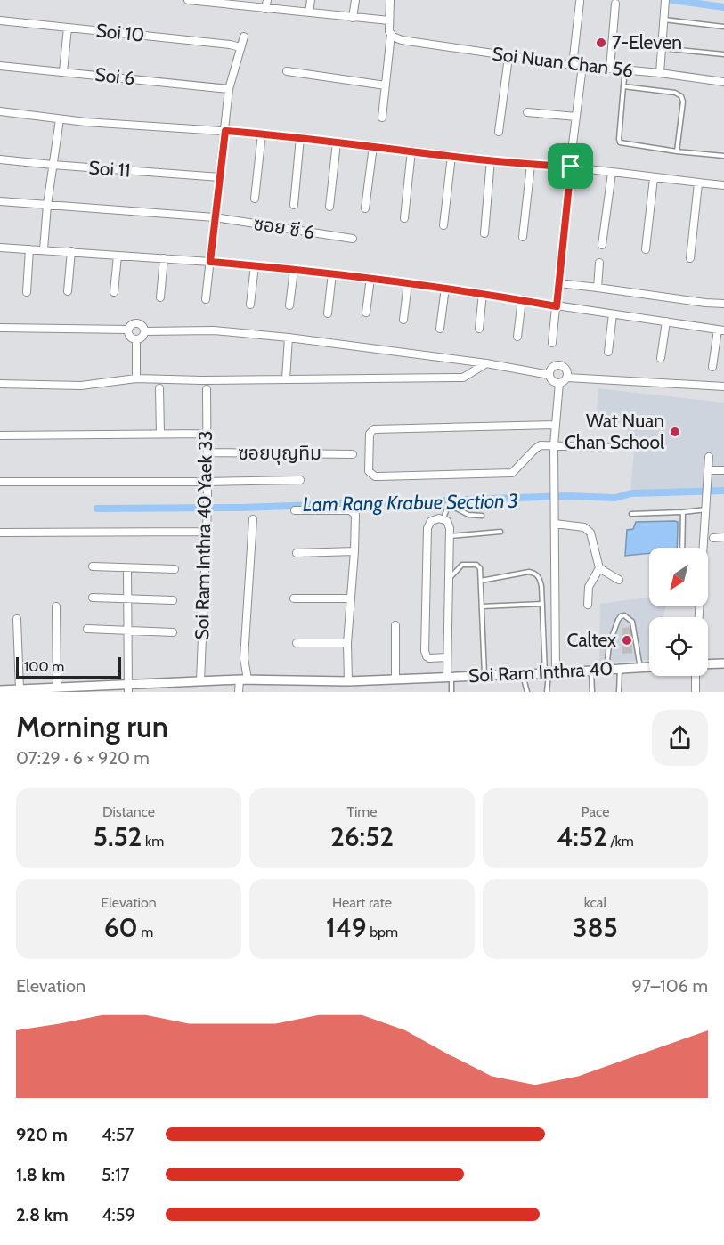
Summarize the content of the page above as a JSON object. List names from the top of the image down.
{
  "streets": {
    "street": [
      "Soi 10",
      "Soi Nuan Chan 56",
      "Soi 6",
      "Soi 11",
      "ซอย ซี 6",
      "ซอยบุญทิม",
      "Soi Ram Inthra 40 Yaek 33",
      "Soi Ram Inthra 40"
    ]
  },
  "crossings": [
    ["ซอยบุญทิม", "Soi Ram Inthra 40 Yaek 33"],
    ["Soi Ram Inthra 40 Yaek 33", "Soi Ram Inthra 40"]
  ],
  "water": ["Lam Rang Krabue Section 3"],
  "places": ["7-Eleven", "Wat Nuan Chan School", "Caltex"],
  "scale_bar": "100 m",
  "north": "bottom left",
  "page": {
    "scale": "100 m",
    "heading": ["Morning run", "07:29 · 6 × 920 m"],
    "stats": [
      ["Distance", "5.52 km"],
      ["Time", "26:52"],
      ["Pace", "4:52 /km"],
      ["Elevation", "60 m"],
      ["Heart rate", "149 bpm"],
      ["kcal", "385"]
    ],
    "chart": ["Elevation", "97–106 m"],
    "list": [
      {
        "name": "920 m",
        "note": "4:57"
      },
      {
        "name": "1.8 km",
        "note": "5:17"
      },
      {
        "name": "2.8 km",
        "note": "4:59"
      }
    ]
  }
}
